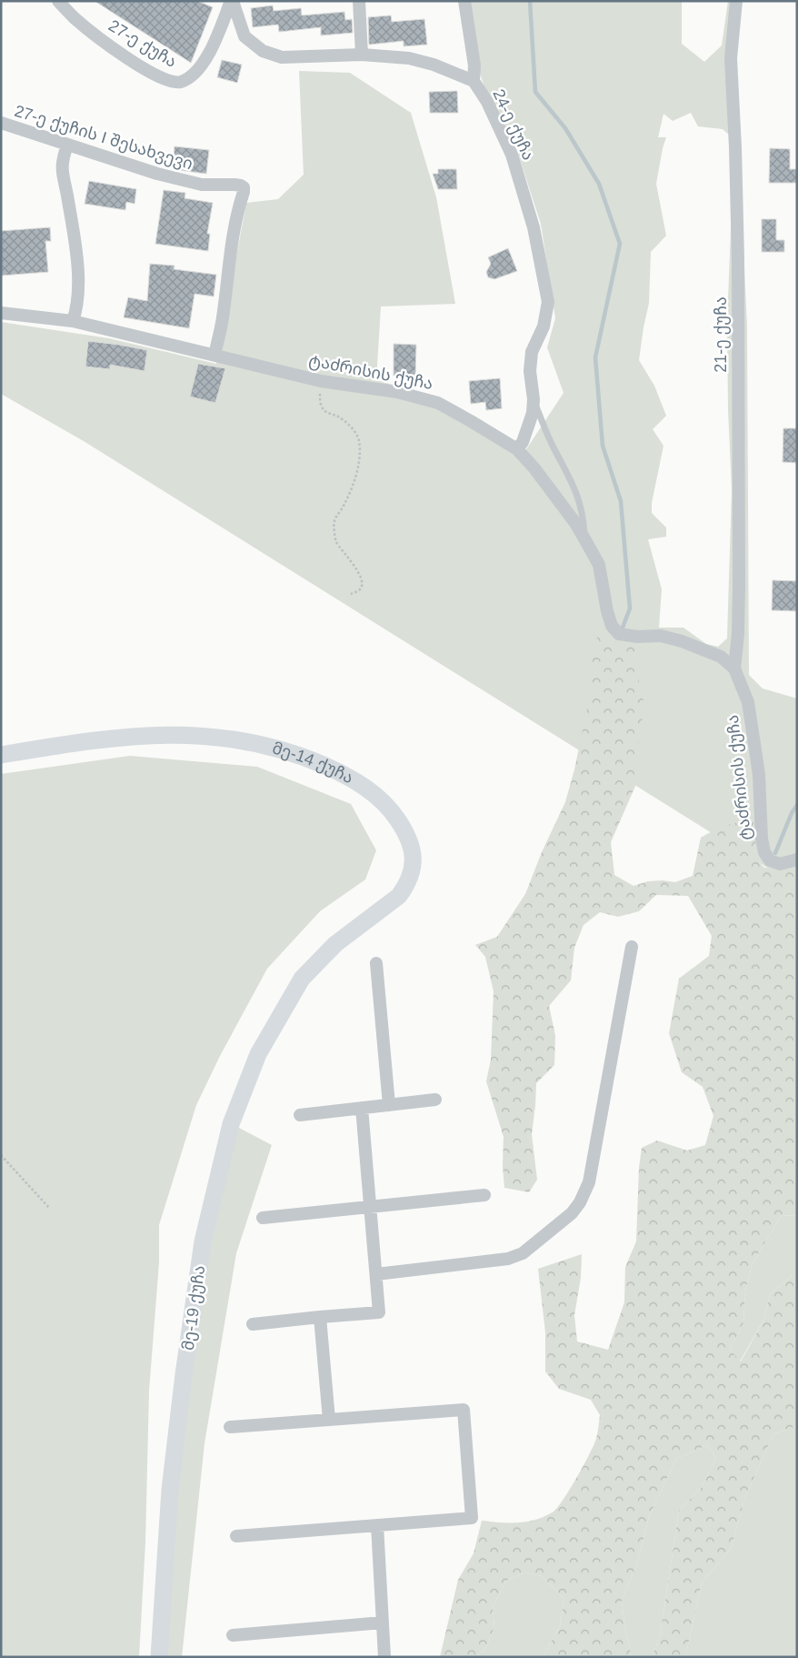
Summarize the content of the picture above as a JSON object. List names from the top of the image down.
{
  "streets": {
    "street": [
      "27-ე ქუჩა",
      "24-ე ქუჩა",
      "27-ე ქუჩის I შესახვევი",
      "21-ე ქუჩა",
      "ტაძრისის ქუჩა",
      "მე-14 ქუჩა",
      "მე-19 ქუჩა"
    ]
  },
  "crossings": [
    ["27-ე ქუჩა", "24-ე ქუჩა"],
    ["24-ე ქუჩა", "ტაძრისის ქუჩა"],
    ["27-ე ქუჩის I შესახვევი", "ტაძრისის ქუჩა"],
    ["21-ე ქუჩა", "ტაძრისის ქუჩა"],
    ["მე-14 ქუჩა", "მე-19 ქუჩა"]
  ]
}
